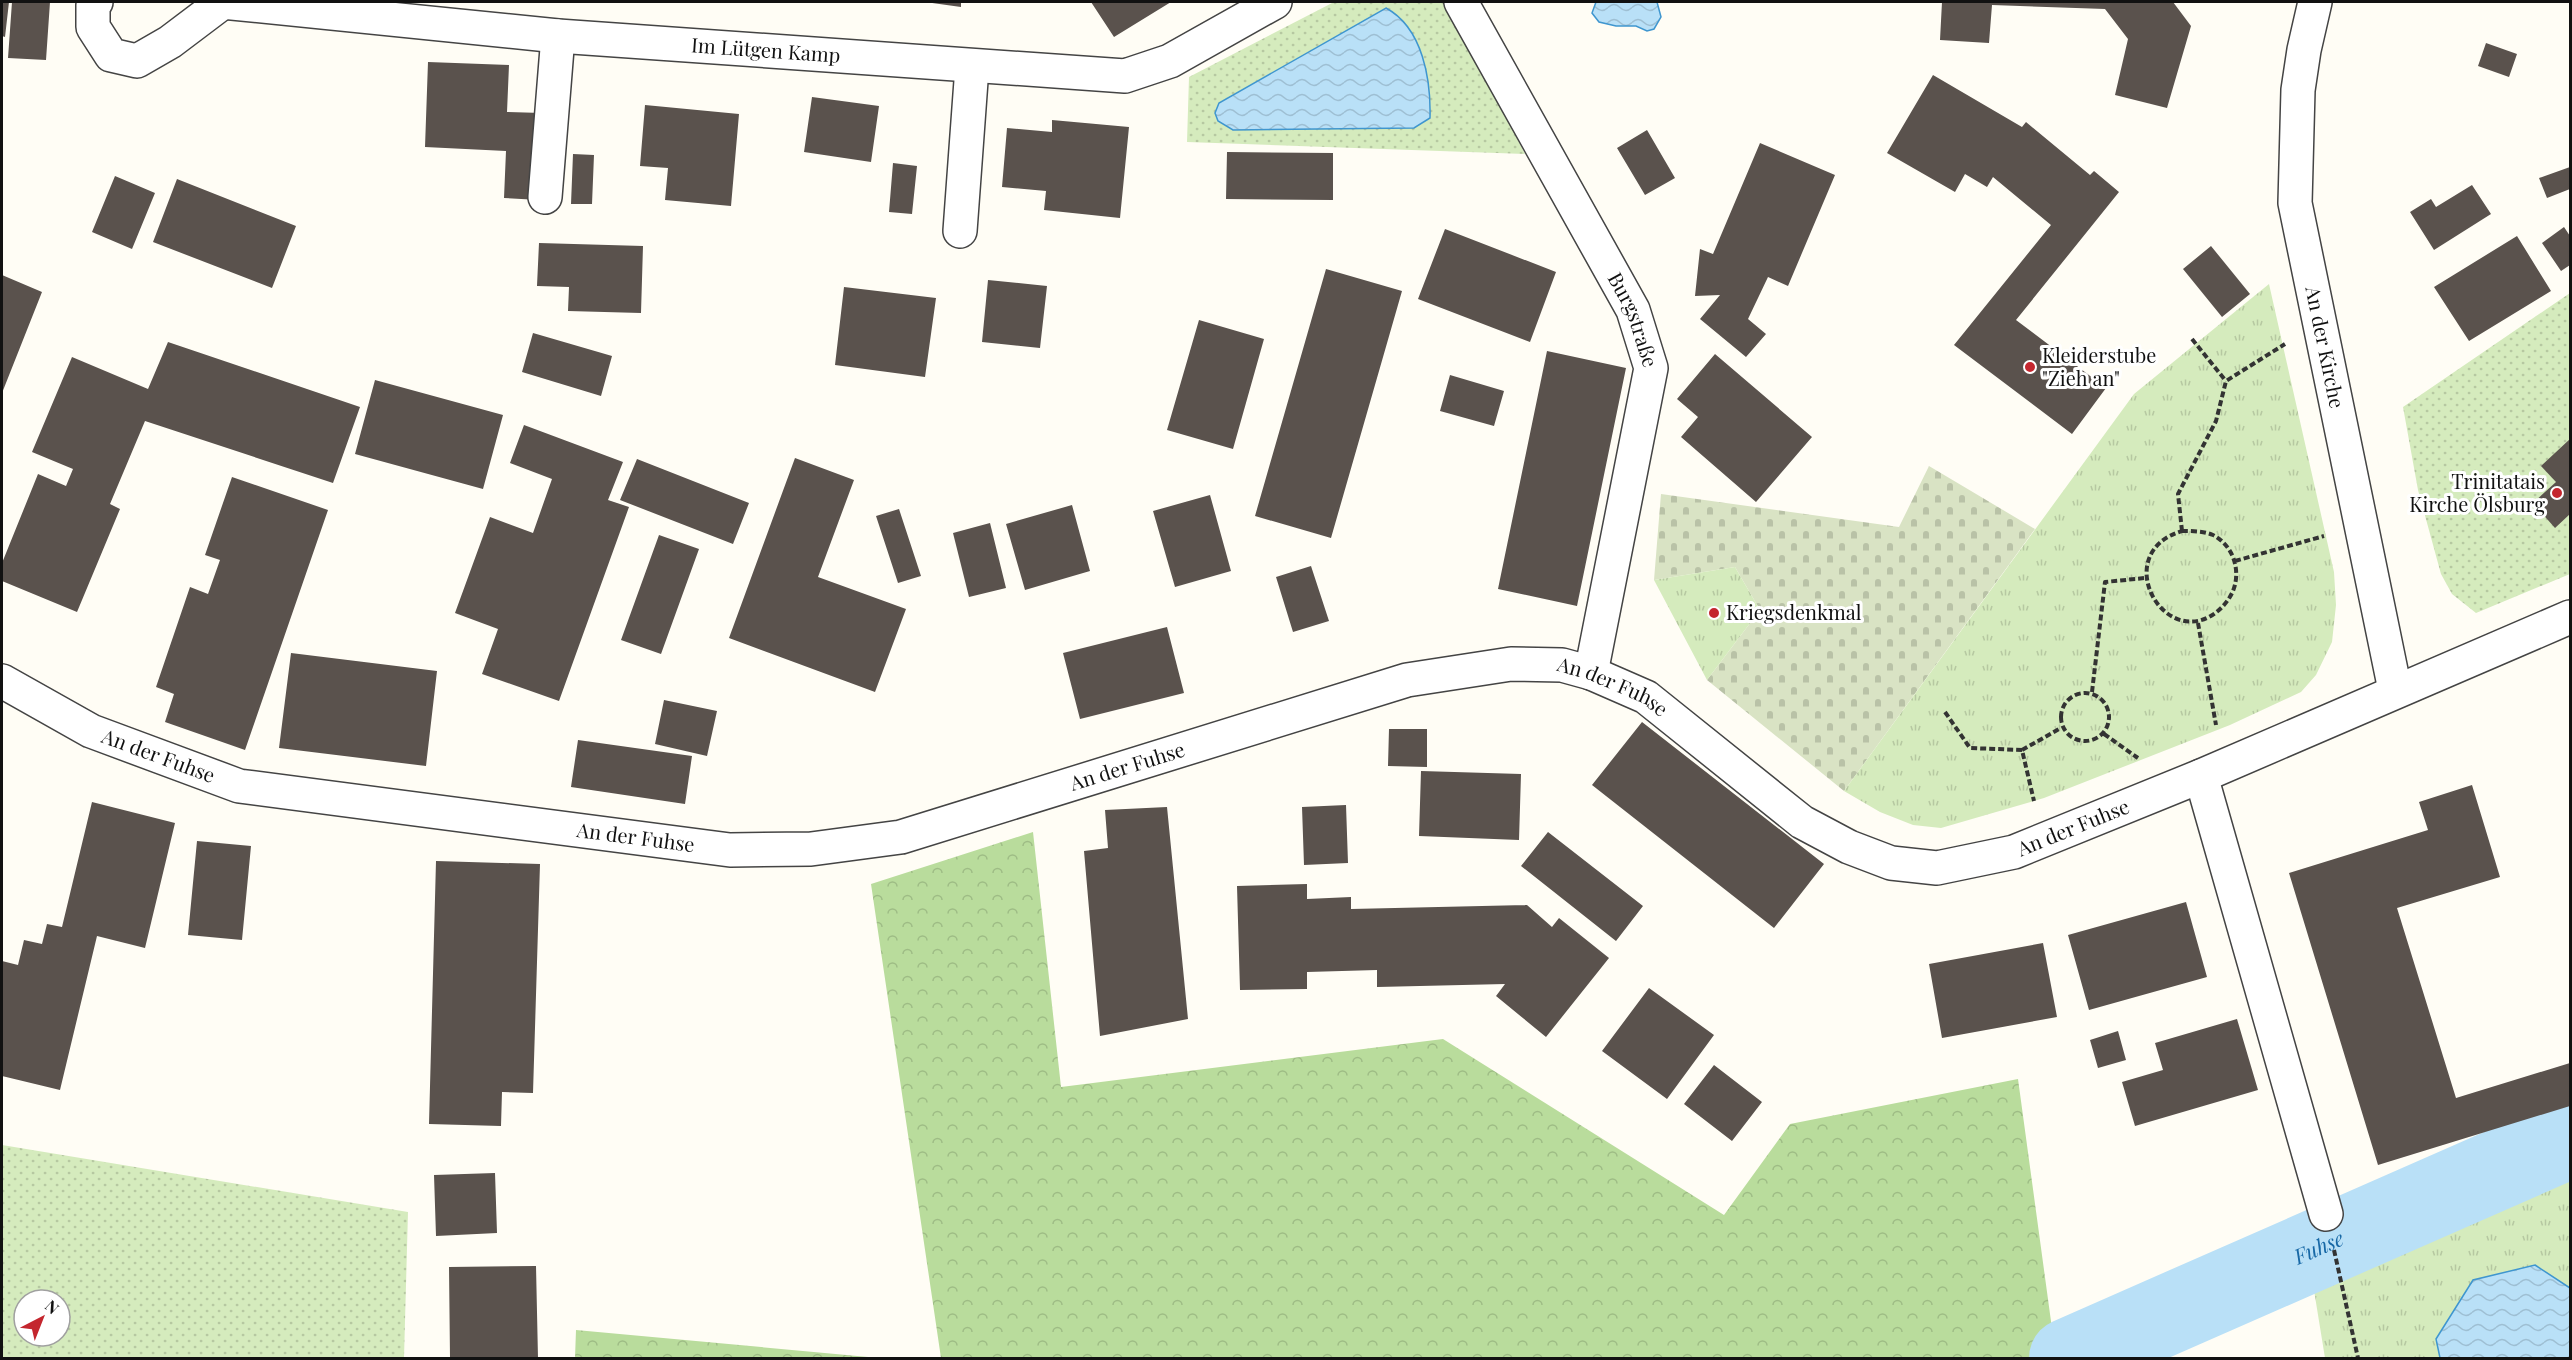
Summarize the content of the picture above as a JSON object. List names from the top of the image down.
{
  "streets": {
    "street": [
      "Im Lütgen Kamp",
      "Burgstraße",
      "An der Kirche",
      "An der Fuhse"
    ]
  },
  "crossings": [
    ["Burgstraße", "An der Fuhse"],
    ["An der Kirche", "An der Fuhse"]
  ],
  "water": ["Fuhse"],
  "places": ["Kleiderstube \"Zieh an\"", "Trinitatais Kirche Ölsburg", "Kriegsdenkmal"],
  "north": "top right"
}
